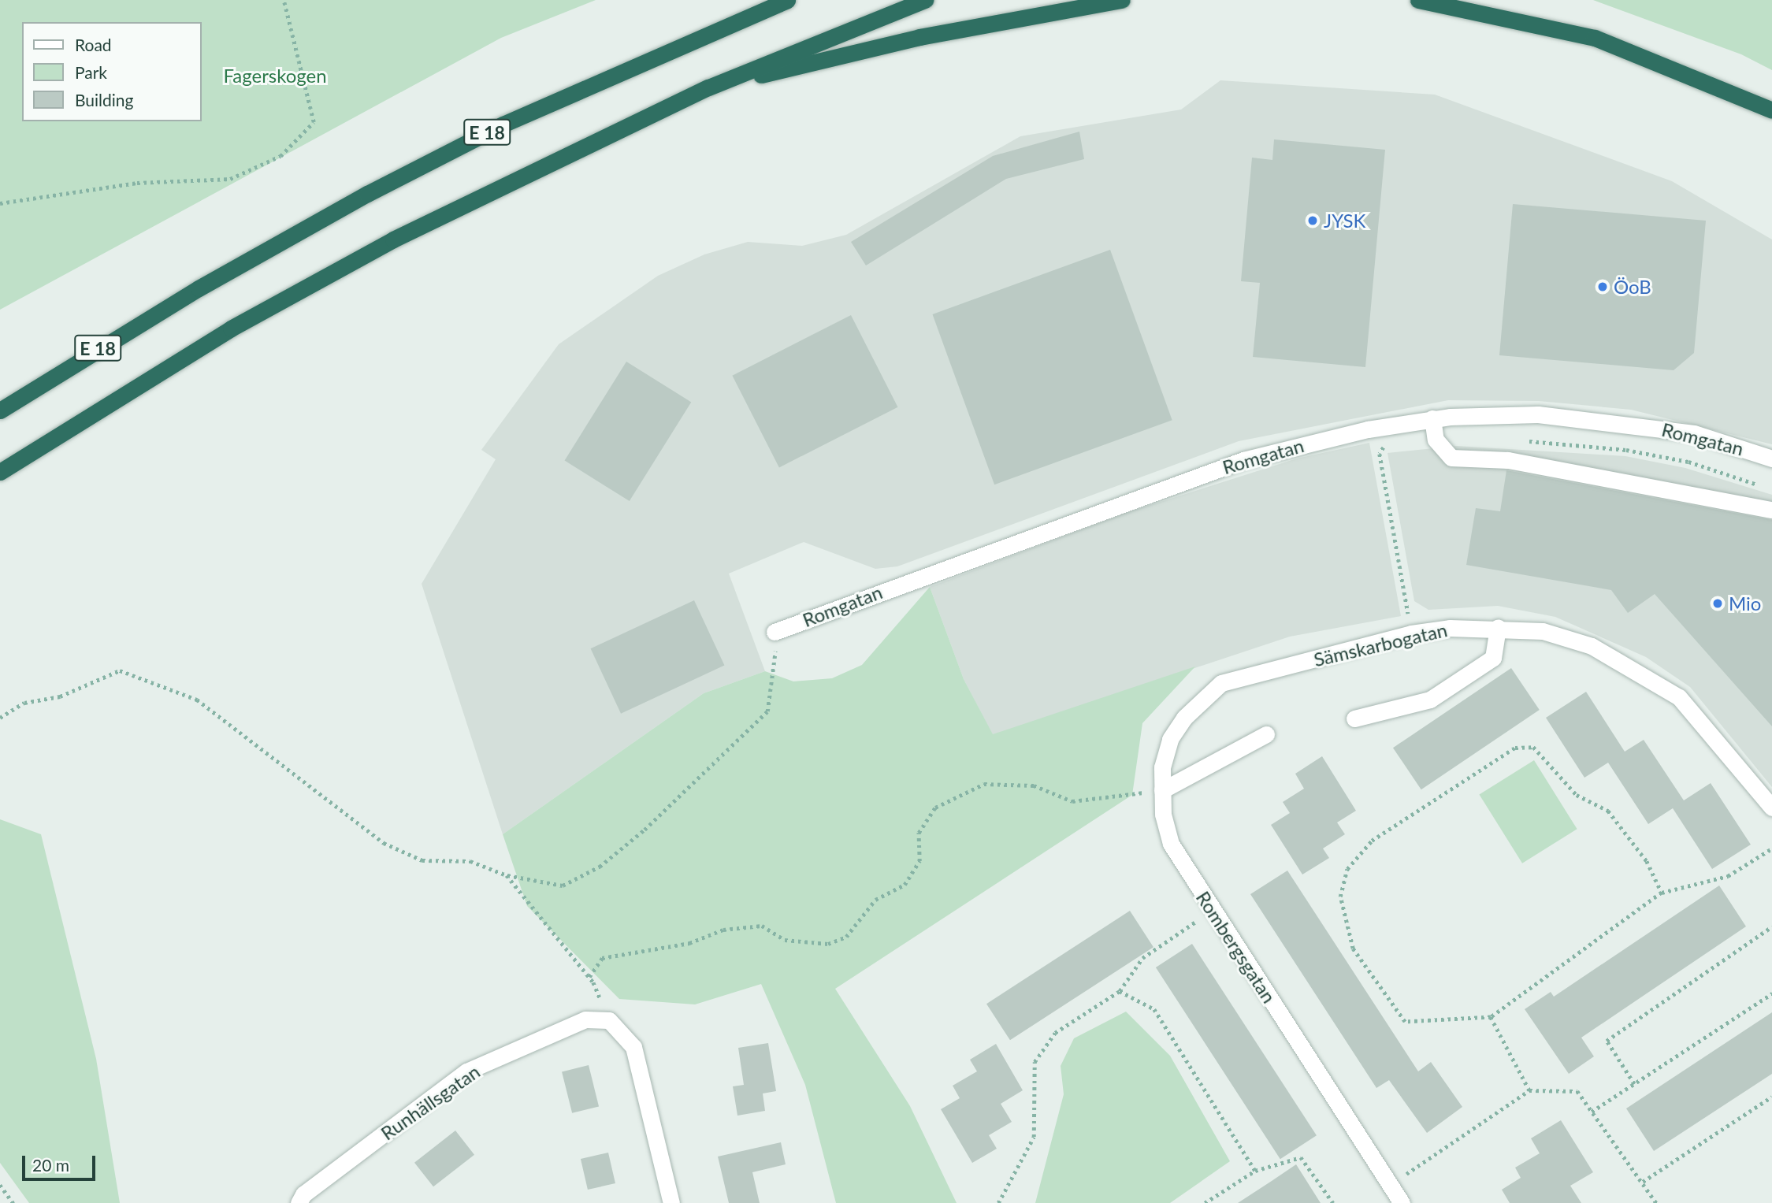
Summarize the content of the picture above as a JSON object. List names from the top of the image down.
{
  "streets": {
    "highway": ["E 18"],
    "street": [
      "Romgatan",
      "Sämskarbogatan",
      "Rombergsgatan",
      "Runhällsgatan"
    ]
  },
  "crossings": [
    ["Sämskarbogatan", "Rombergsgatan"]
  ],
  "parks": ["Fagerskogen"],
  "places": ["JYSK", "ÖoB", "Mio"],
  "legend": ["Road", "Park", "Building"],
  "scale_bar": "20 m"
}
